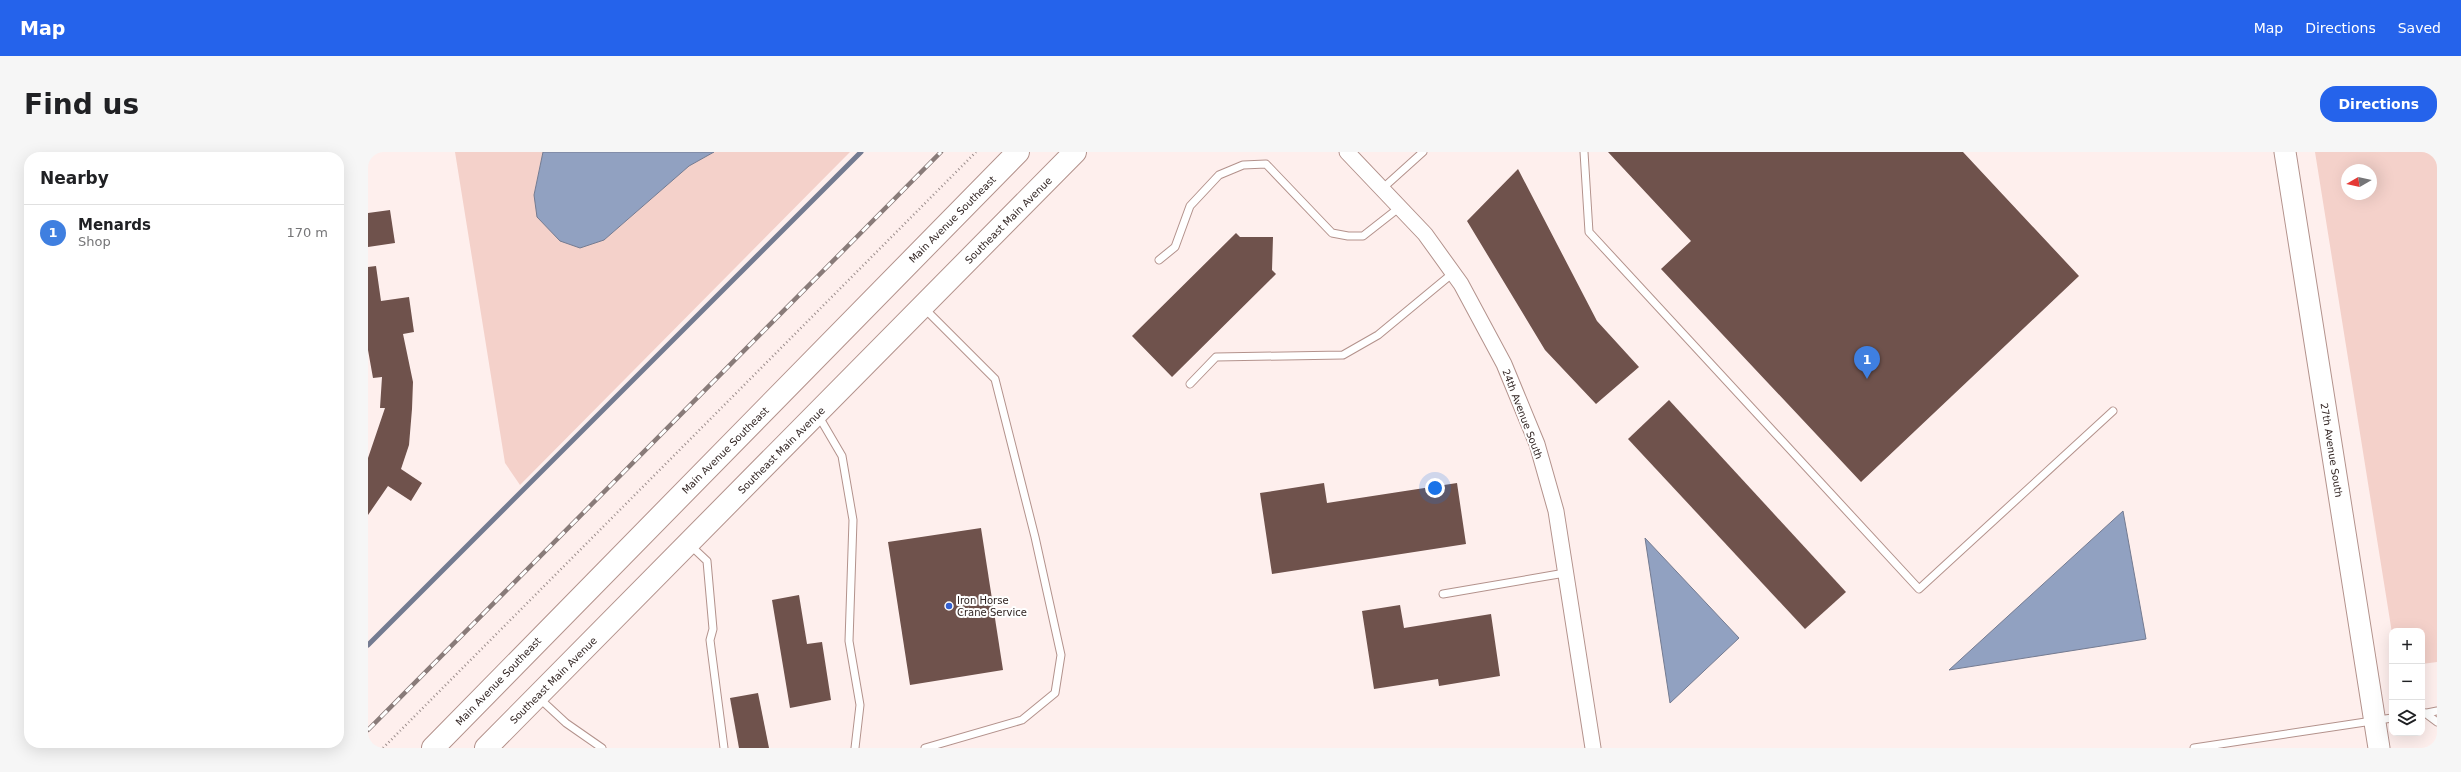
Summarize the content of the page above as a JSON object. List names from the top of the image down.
{
  "streets": {
    "main road": ["Main Avenue Southeast", "Southeast Main Avenue"],
    "street": ["24th Avenue South", "27th Avenue South"]
  },
  "places": ["Iron Horse Crane Service"],
  "north": "left",
  "page": {
    "header": "Map",
    "nav": ["Map", "Directions", "Saved"],
    "buttons": "Directions",
    "title": "Find us",
    "heading": "Nearby",
    "list": [
      {
        "mark": "1",
        "name": "Menards",
        "note": "Shop",
        "value": "170 m"
      }
    ],
    "pins": "1",
    "map_buttons": ["+", "−"]
  }
}
